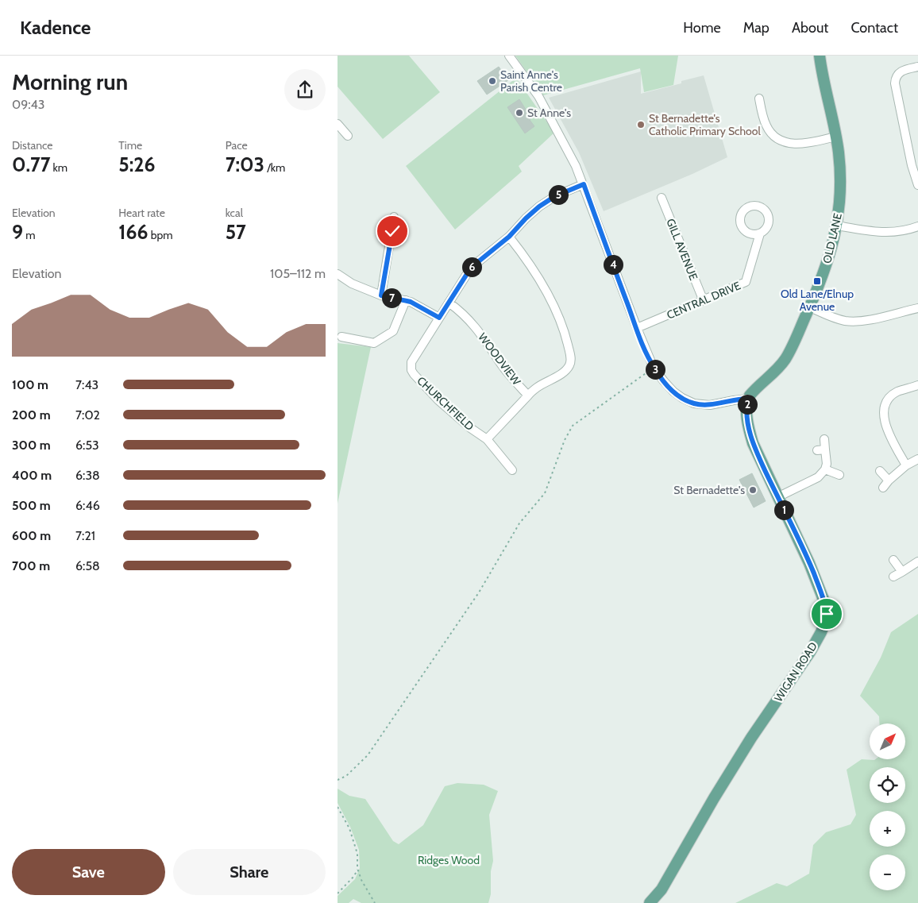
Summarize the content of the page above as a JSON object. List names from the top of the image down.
{
  "streets": {
    "main road": ["OLD LANE", "WIGAN ROAD"],
    "street": [
      "GILL AVENUE",
      "CENTRAL DRIVE",
      "WOODVIEW",
      "CHURCHFIELD"
    ]
  },
  "crossings": [
    ["OLD LANE", "WIGAN ROAD"],
    ["GILL AVENUE", "CENTRAL DRIVE"],
    ["WOODVIEW", "CHURCHFIELD"]
  ],
  "parks": ["Ridges Wood"],
  "places": {
    "other": [
      "Saint Anne's Parish Centre",
      "St Anne's",
      "St Bernadette's Catholic Primary School",
      "St Bernadette's"
    ],
    "transit": ["Old Lane/Elnup Avenue"]
  },
  "north": "top right",
  "page": {
    "header": "Kadence",
    "nav": [
      "Home",
      "Map",
      "About",
      "Contact"
    ],
    "heading": ["Morning run", "09:43"],
    "stats": [
      ["Distance", "0.77 km"],
      ["Time", "5:26"],
      ["Pace", "7:03 /km"],
      ["Elevation", "9 m"],
      ["Heart rate", "166 bpm"],
      ["kcal", "57"]
    ],
    "pins": [
      "5",
      "4",
      "6",
      "7",
      "3",
      "2",
      "1"
    ],
    "chart": ["Elevation", "105–112 m"],
    "list": [
      {
        "name": "100 m",
        "note": "7:43"
      },
      {
        "name": "200 m",
        "note": "7:02"
      },
      {
        "name": "300 m",
        "note": "6:53"
      },
      {
        "name": "400 m",
        "note": "6:38"
      },
      {
        "name": "500 m",
        "note": "6:46"
      },
      {
        "name": "600 m",
        "note": "7:21"
      },
      {
        "name": "700 m",
        "note": "6:58"
      }
    ],
    "map_buttons": ["+", "−"],
    "buttons": ["Save", "Share"]
  }
}
